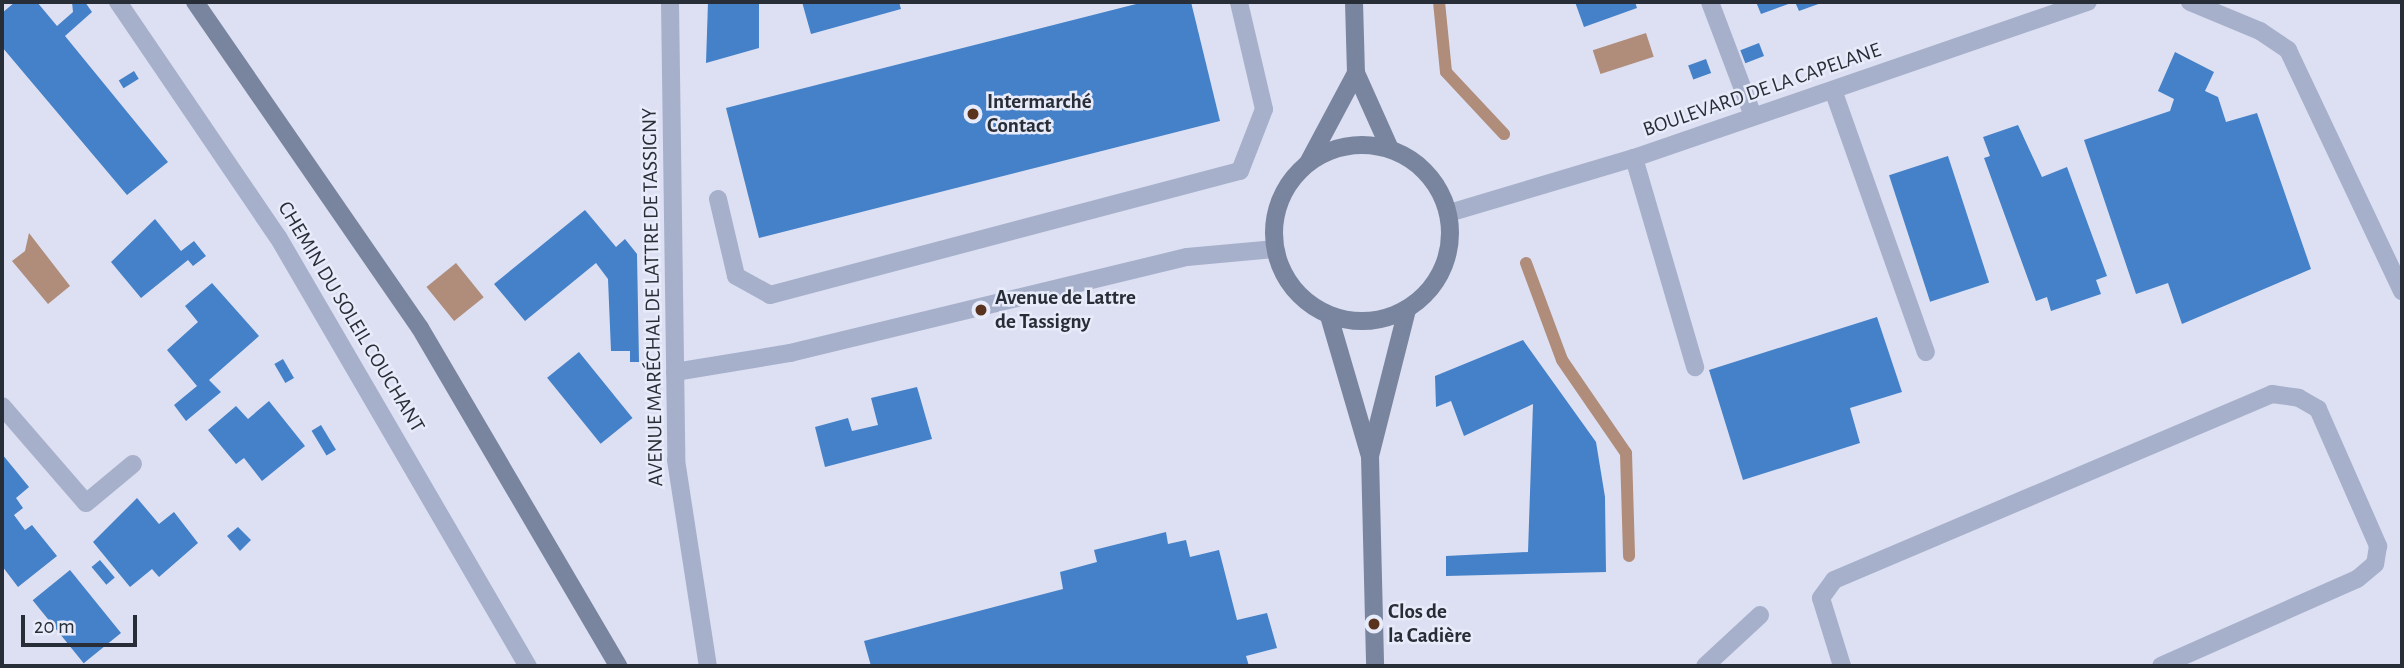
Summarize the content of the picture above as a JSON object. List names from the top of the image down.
{
  "streets": {
    "street": ["BOULEVARD DE LA CAPELANE", "AVENUE MARÉCHAL DE LATTRE DE TASSIGNY", "CHEMIN DU SOLEIL COUCHANT"]
  },
  "places": ["Intermarché Contact", "Avenue de Lattre de Tassigny", "Clos de la Cadière"],
  "scale_bar": "20 m"
}
